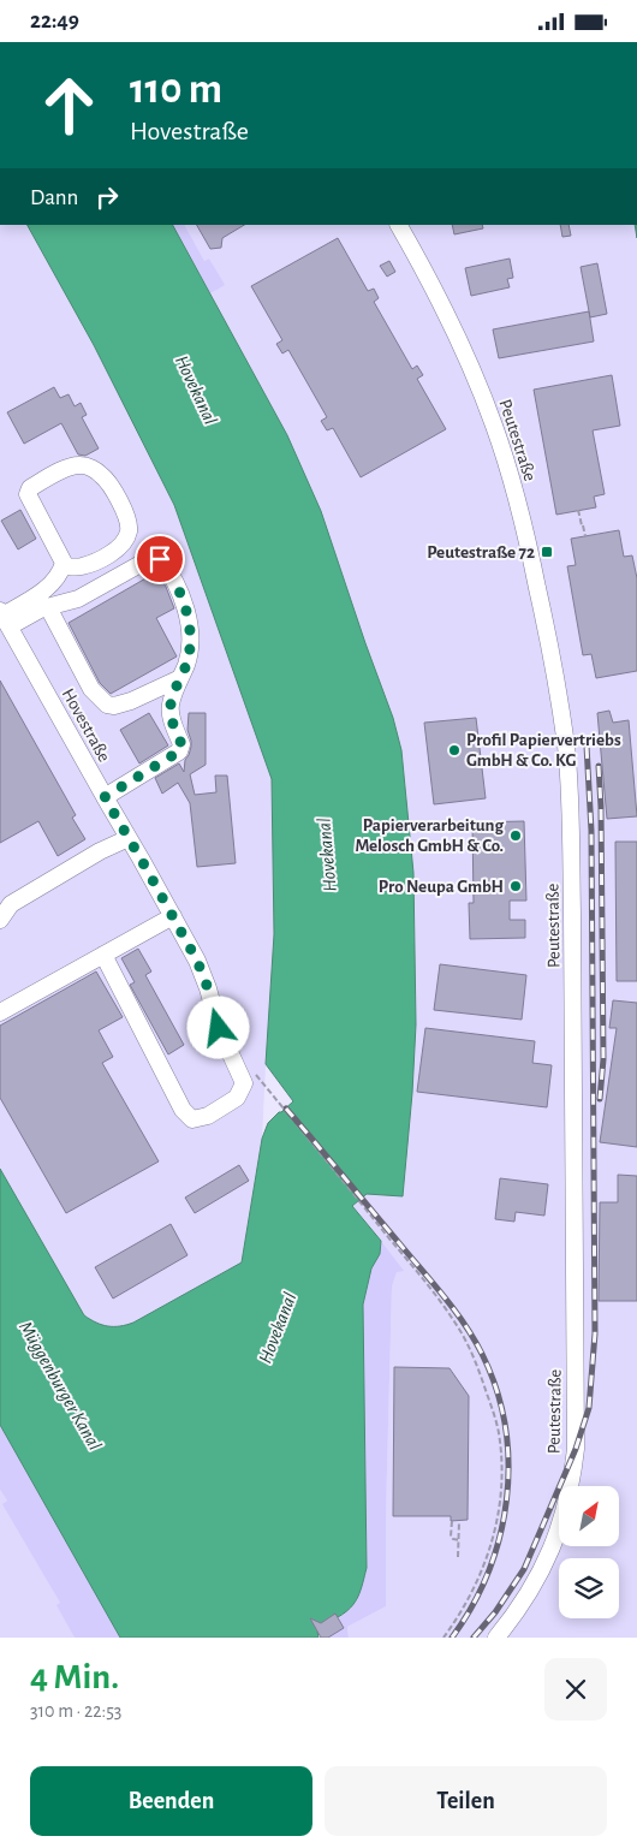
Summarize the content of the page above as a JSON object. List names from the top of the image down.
{
  "streets": {
    "street": ["Peutestraße", "Hovestraße"]
  },
  "water": ["Hovekanal", "Müggenburger Kanal"],
  "places": {
    "transit": ["Peutestraße 72"],
    "other": ["Profil Papiervertriebs GmbH & Co. KG", "Papierverarbeitung Melosch GmbH & Co.", "Pro Neupa GmbH"]
  },
  "north": "top right",
  "page": {
    "status": "22:49",
    "turn": ["110 m", "Hovestraße"],
    "then": "Dann",
    "heading": ["4 Min.", "310 m · 22:53"],
    "buttons": ["Beenden", "Teilen"]
  }
}
